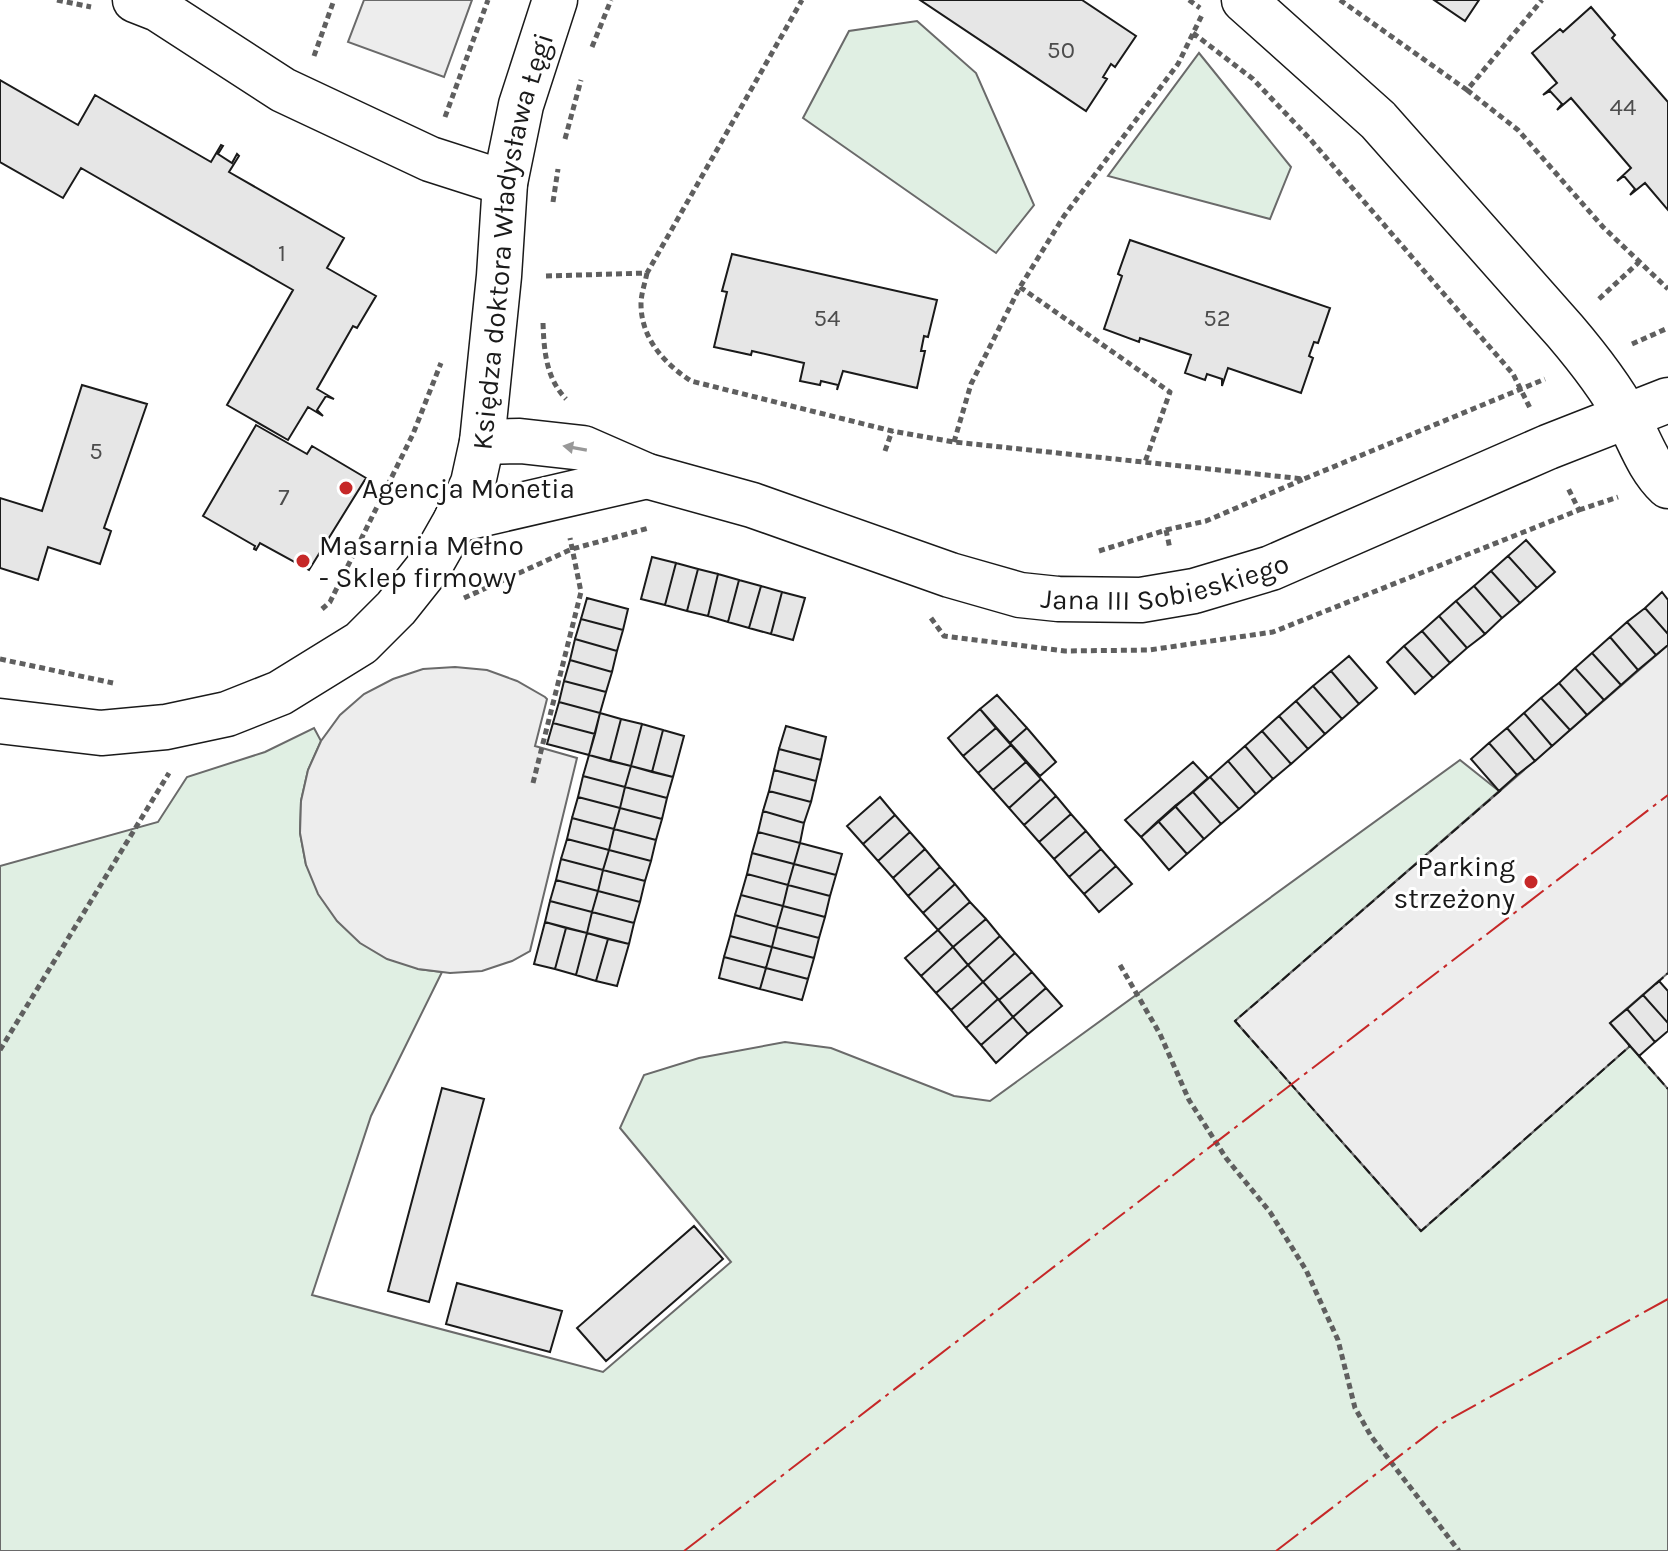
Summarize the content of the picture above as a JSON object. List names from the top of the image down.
{
  "streets": {
    "street": ["Księdza doktora Władysława Łęgi", "Jana III Sobieskiego"]
  },
  "crossings": [
    ["Księdza doktora Władysława Łęgi", "Jana III Sobieskiego"]
  ],
  "places": ["Agencja Monetia", "Masarnia Mełno - Sklep firmowy", "Parking strzeżony"],
  "house_numbers": [
    "50",
    "44",
    "1",
    "54",
    "52",
    "5",
    "7"
  ]
}
